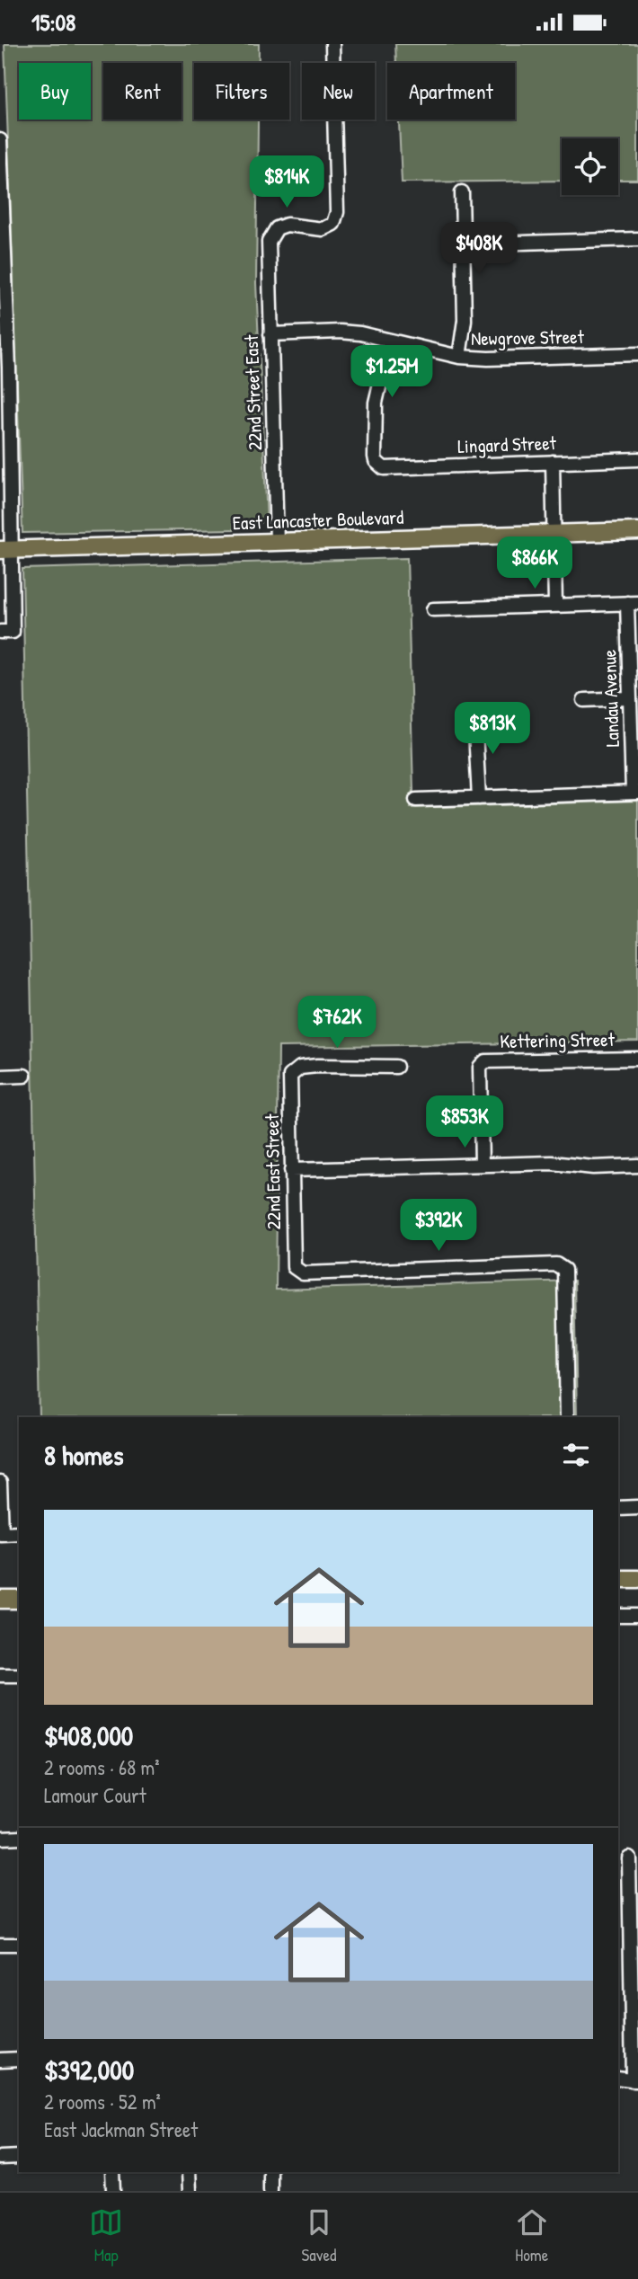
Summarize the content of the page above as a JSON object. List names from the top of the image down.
{
  "streets": {
    "main road": ["East Lancaster Boulevard"],
    "street": [
      "Newgrove Street",
      "22nd Street East",
      "Lingard Street",
      "Landau Avenue",
      "Kettering Street",
      "22nd East Street"
    ]
  },
  "crossings": [
    ["Newgrove Street", "22nd Street East"],
    ["Newgrove Street", "Lingard Street"],
    ["22nd Street East", "East Lancaster Boulevard"]
  ],
  "page": {
    "status": "15:08",
    "chip": [
      "Buy",
      "Rent",
      "Filters",
      "New",
      "Apartment"
    ],
    "price": [
      "$814K",
      "$408K",
      "$1.25M",
      "$866K",
      "$813K",
      "$762K",
      "$853K",
      "$392K"
    ],
    "heading": "8 homes",
    "list": [
      {
        "name": "$408,000",
        "note": "2 rooms · 68 m² · Lamour Court"
      },
      {
        "name": "$392,000",
        "note": "2 rooms · 52 m² · East Jackman Street"
      }
    ],
    "tabs": ["Map", "Saved", "Home"]
  }
}
